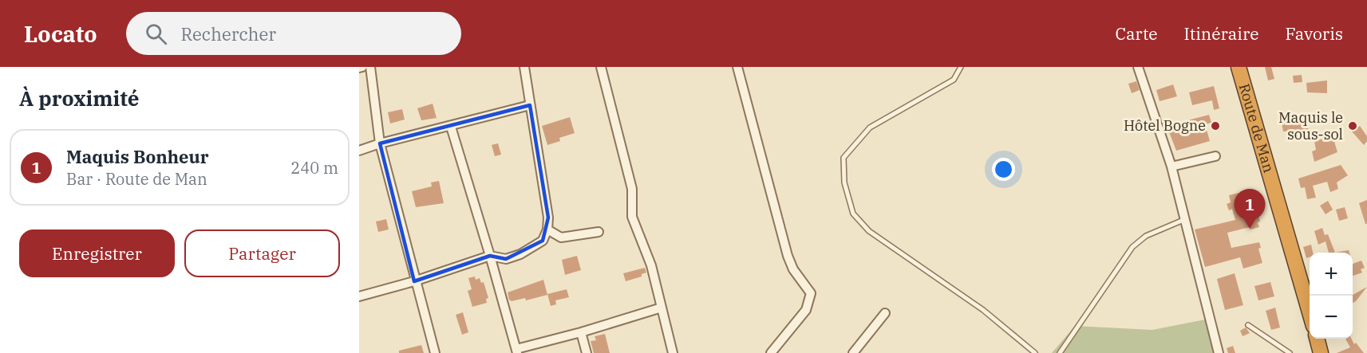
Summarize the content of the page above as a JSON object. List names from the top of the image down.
{
  "streets": {
    "highway": ["Route de Man"]
  },
  "places": ["Hôtel Bogne", "Maquis le sous-sol"],
  "page": {
    "header": "Locato",
    "search": "Rechercher",
    "nav": ["Carte", "Itinéraire", "Favoris"],
    "heading": "À proximité",
    "list": [
      {
        "mark": "1",
        "name": "Maquis Bonheur",
        "note": "Bar · Route de Man",
        "value": "240 m"
      }
    ],
    "pins": "1",
    "buttons": ["Enregistrer", "Partager"],
    "map_buttons": ["+", "−"]
  }
}
